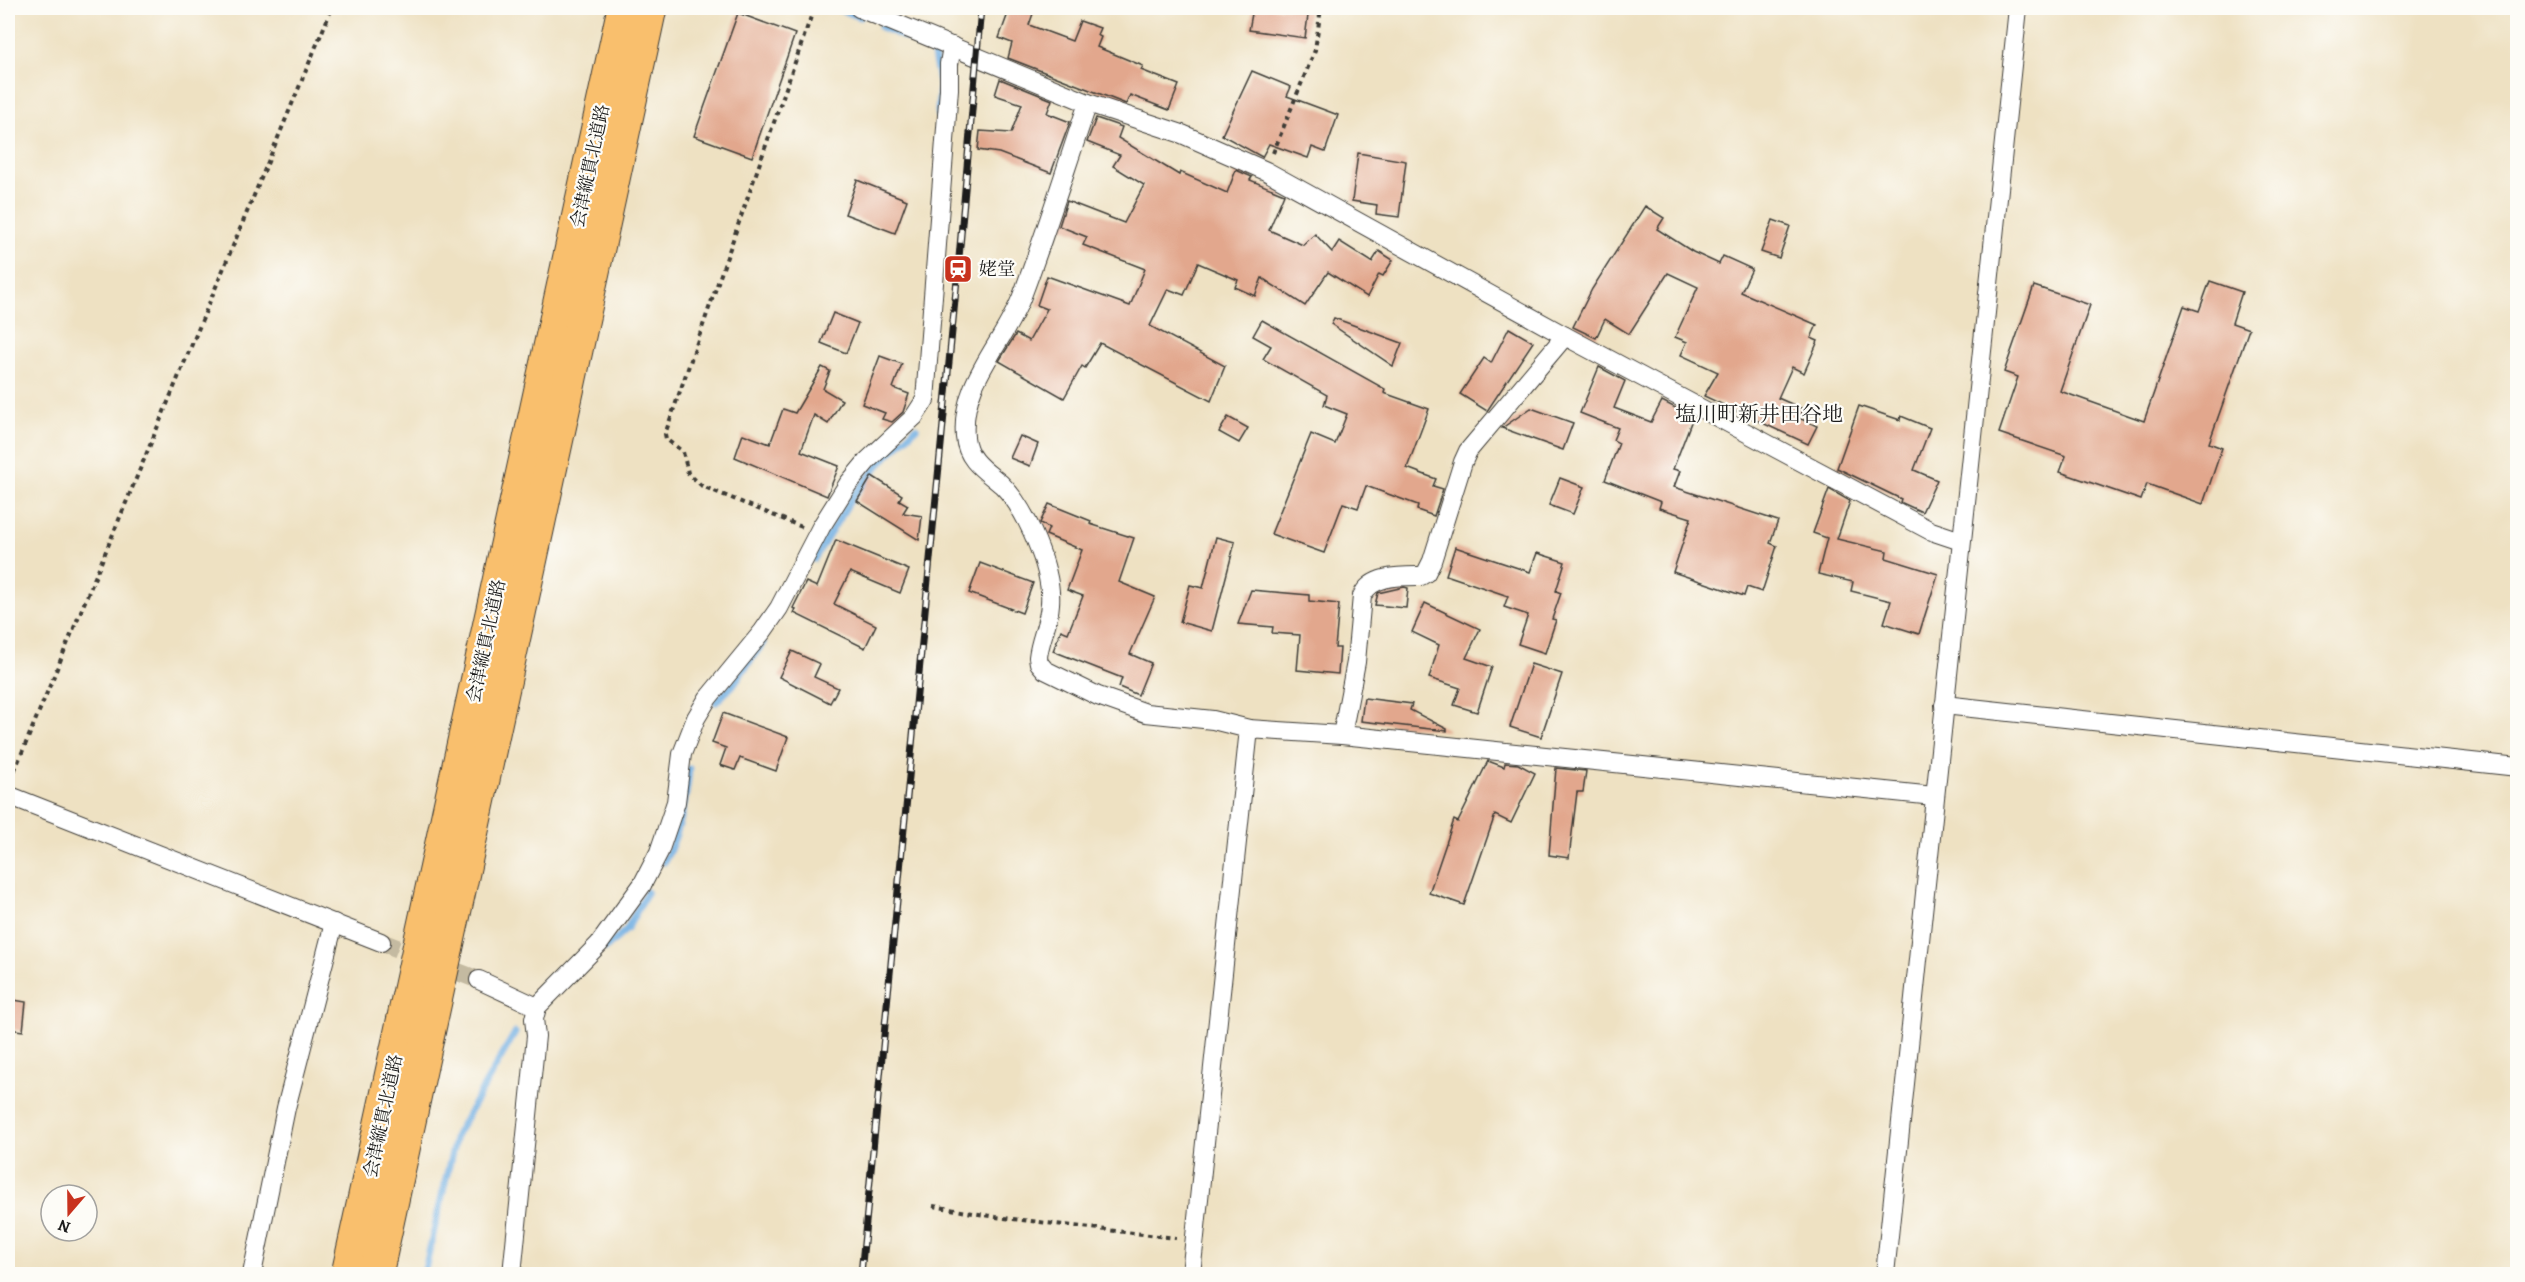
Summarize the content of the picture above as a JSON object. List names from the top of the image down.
{
  "streets": {
    "highway": ["会津縦貫北道路"]
  },
  "districts": ["塩川町新井田谷地"],
  "places": {
    "station": ["姥堂"]
  },
  "north": "bottom"
}
